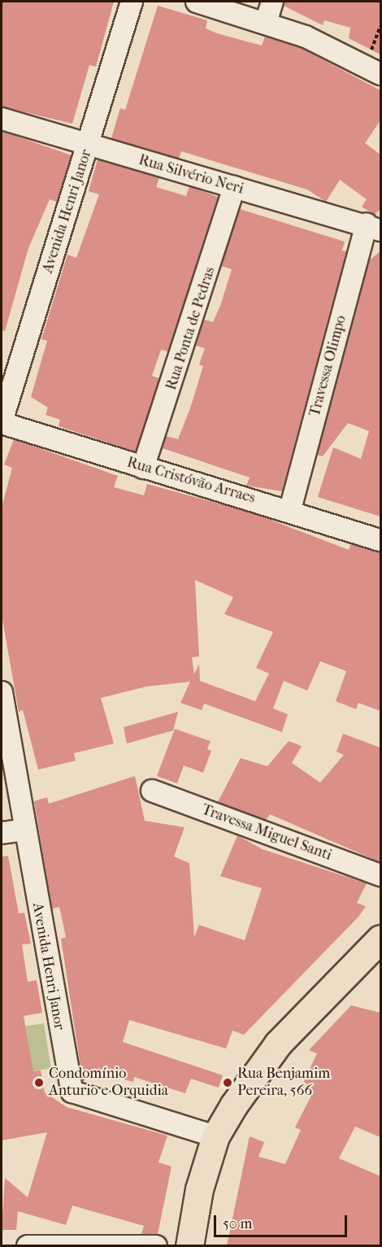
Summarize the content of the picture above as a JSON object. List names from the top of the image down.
{
  "streets": {
    "street": [
      "Rua Silvério Neri",
      "Avenida Henri Janor",
      "Rua Ponta de Pedras",
      "Travessa Olimpo",
      "Rua Cristóvão Arraes",
      "Travessa Miguel Santi"
    ]
  },
  "crossings": [
    ["Rua Silvério Neri", "Avenida Henri Janor"],
    ["Rua Silvério Neri", "Rua Ponta de Pedras"],
    ["Rua Silvério Neri", "Travessa Olimpo"],
    ["Avenida Henri Janor", "Rua Cristóvão Arraes"],
    ["Rua Ponta de Pedras", "Rua Cristóvão Arraes"],
    ["Travessa Olimpo", "Rua Cristóvão Arraes"]
  ],
  "places": ["Condomínio Anturio e Orquidia", "Rua Benjamim Pereira, 566"],
  "scale_bar": "50 m"
}
